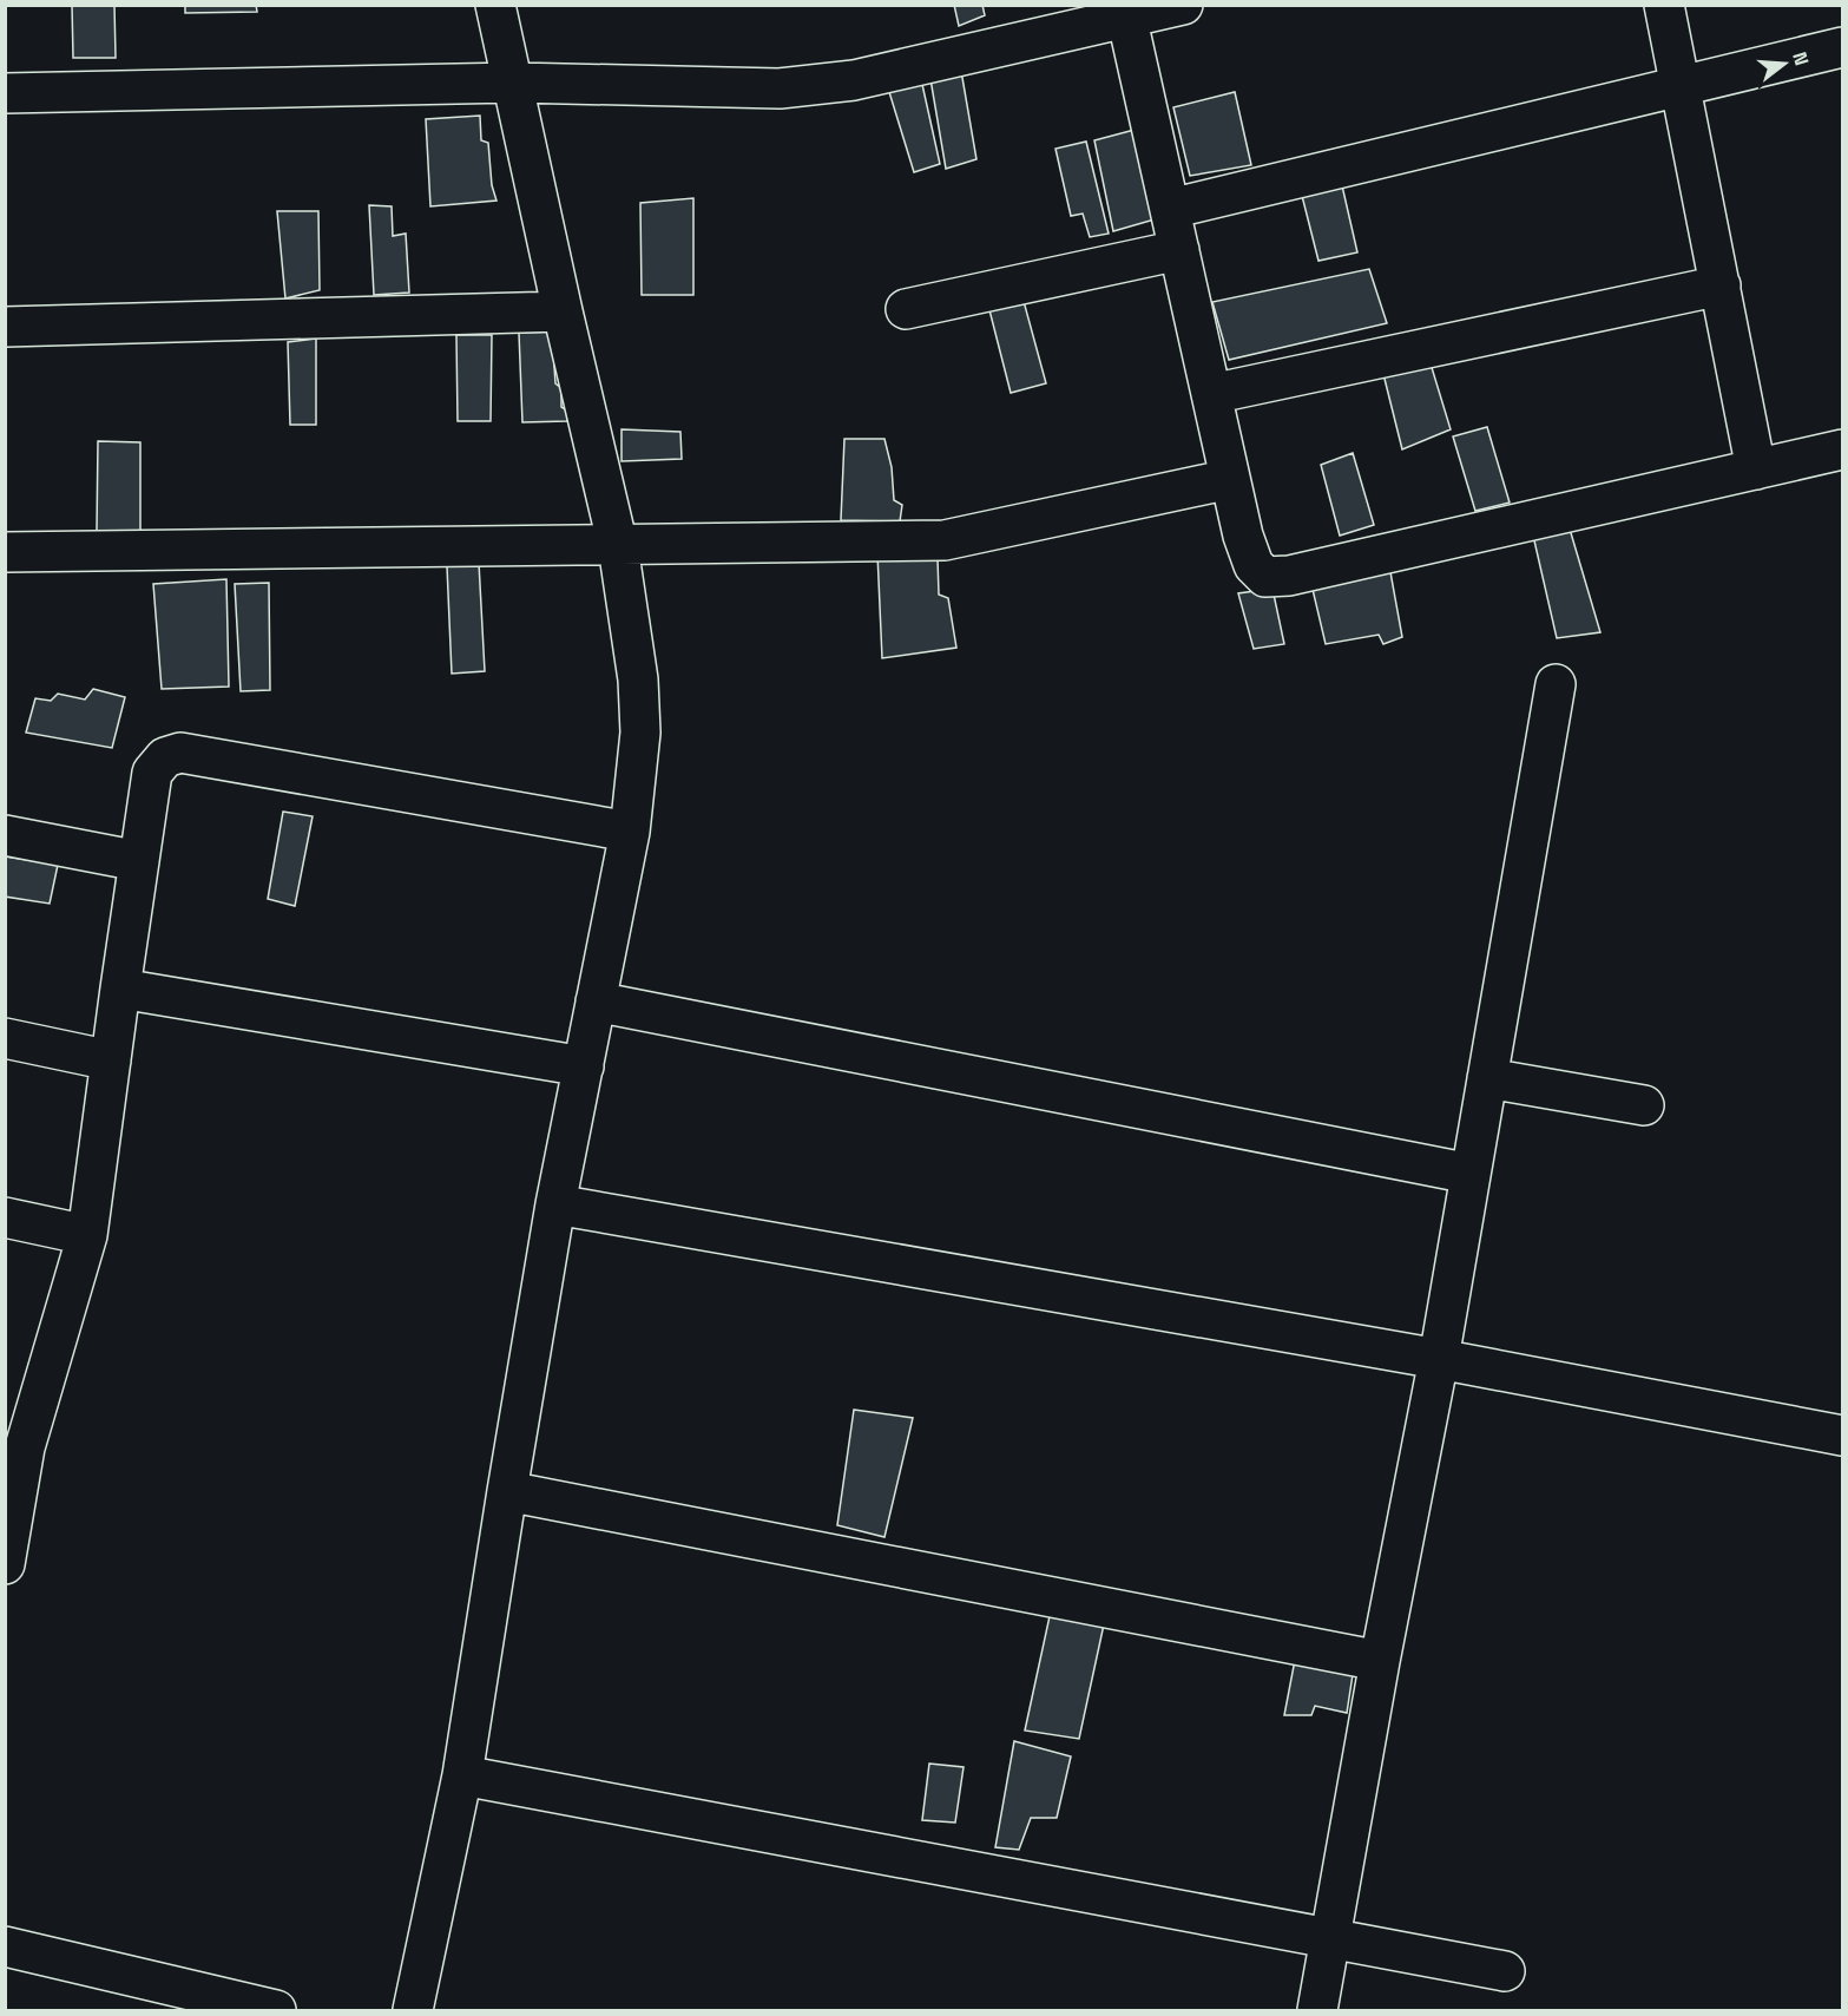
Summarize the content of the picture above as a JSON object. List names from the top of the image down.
{
  "north": "right"
}
